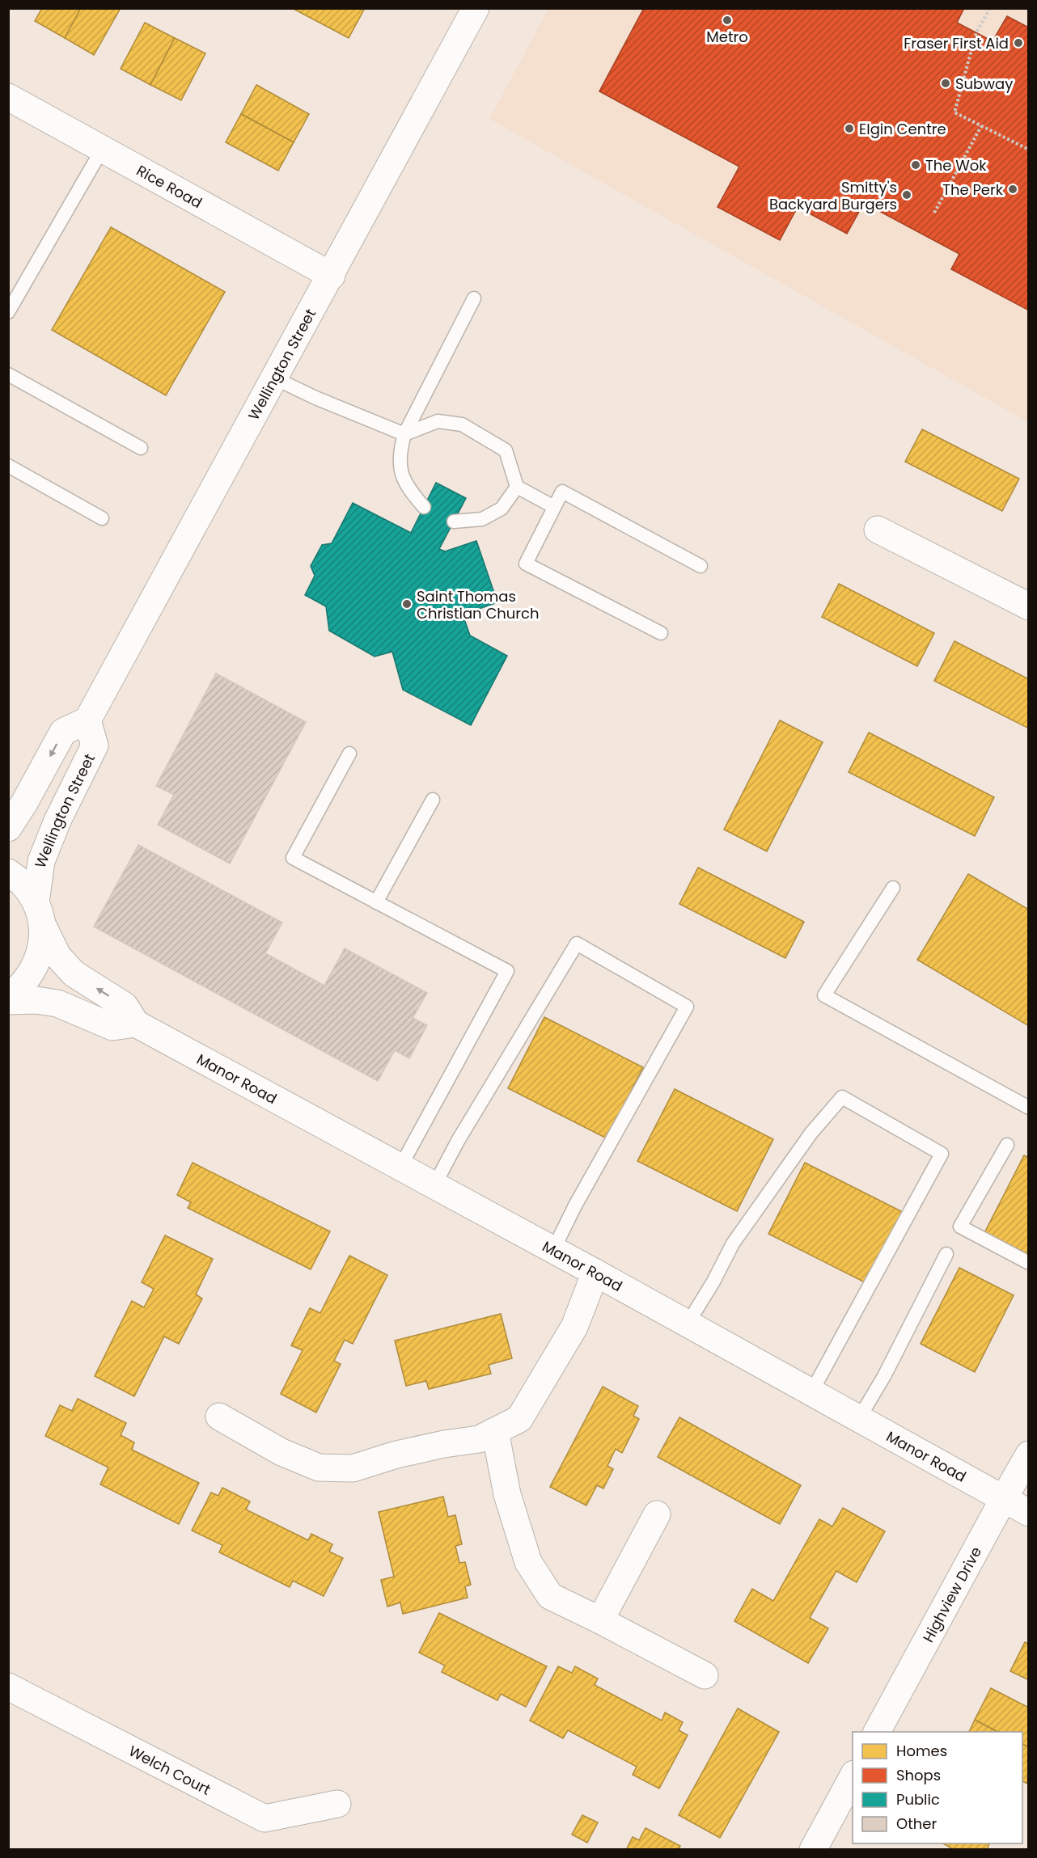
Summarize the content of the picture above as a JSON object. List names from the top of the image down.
{
  "streets": {
    "street": [
      "Rice Road",
      "Wellington Street",
      "Manor Road",
      "Highview Drive",
      "Welch Court"
    ]
  },
  "crossings": [
    ["Rice Road", "Wellington Street"],
    ["Wellington Street", "Manor Road"],
    ["Manor Road", "Highview Drive"]
  ],
  "places": [
    "Metro",
    "Fraser First Aid",
    "Subway",
    "Elgin Centre",
    "The Wok",
    "The Perk",
    "Smitty's Backyard Burgers",
    "Saint Thomas Christian Church"
  ],
  "legend": [
    "Homes",
    "Shops",
    "Public",
    "Other"
  ]
}
